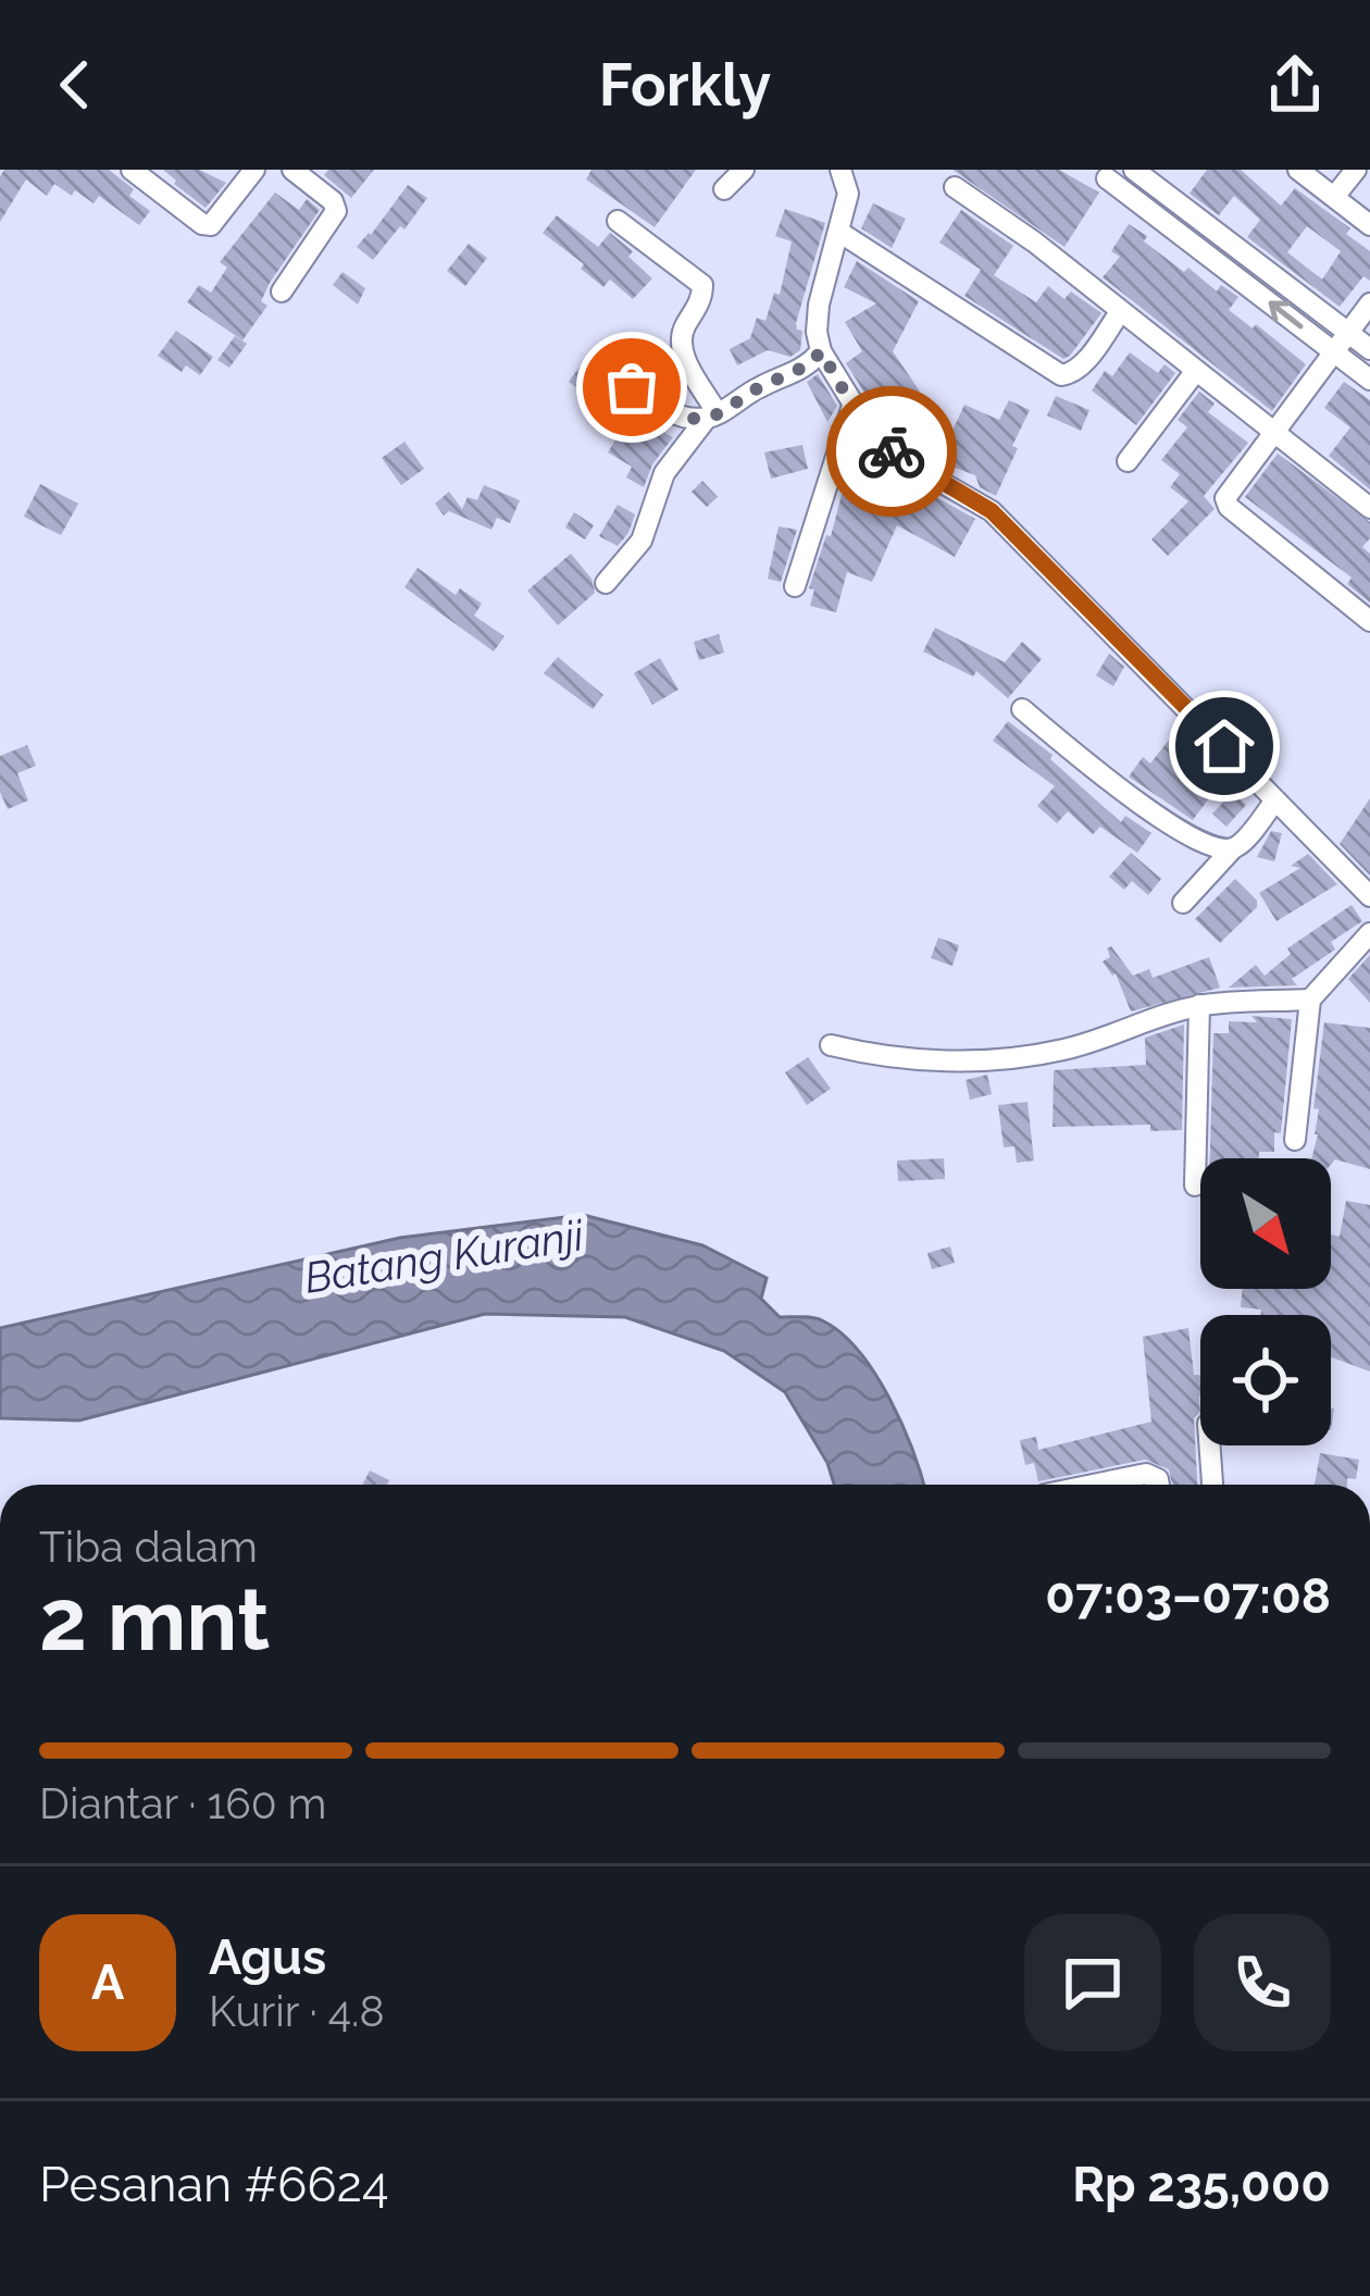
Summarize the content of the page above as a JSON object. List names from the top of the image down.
{
  "water": ["Batang Kuranji"],
  "north": "bottom right",
  "page": {
    "header": "Forkly",
    "heading": ["2 mnt", "Tiba dalam", "07:03–07:08"],
    "panel": [
      "Agus",
      "Kurir · 4.8",
      "Pesanan #6624",
      "Rp 235,000"
    ],
    "bar": "Diantar · 160 m",
    "round": "A"
  }
}
